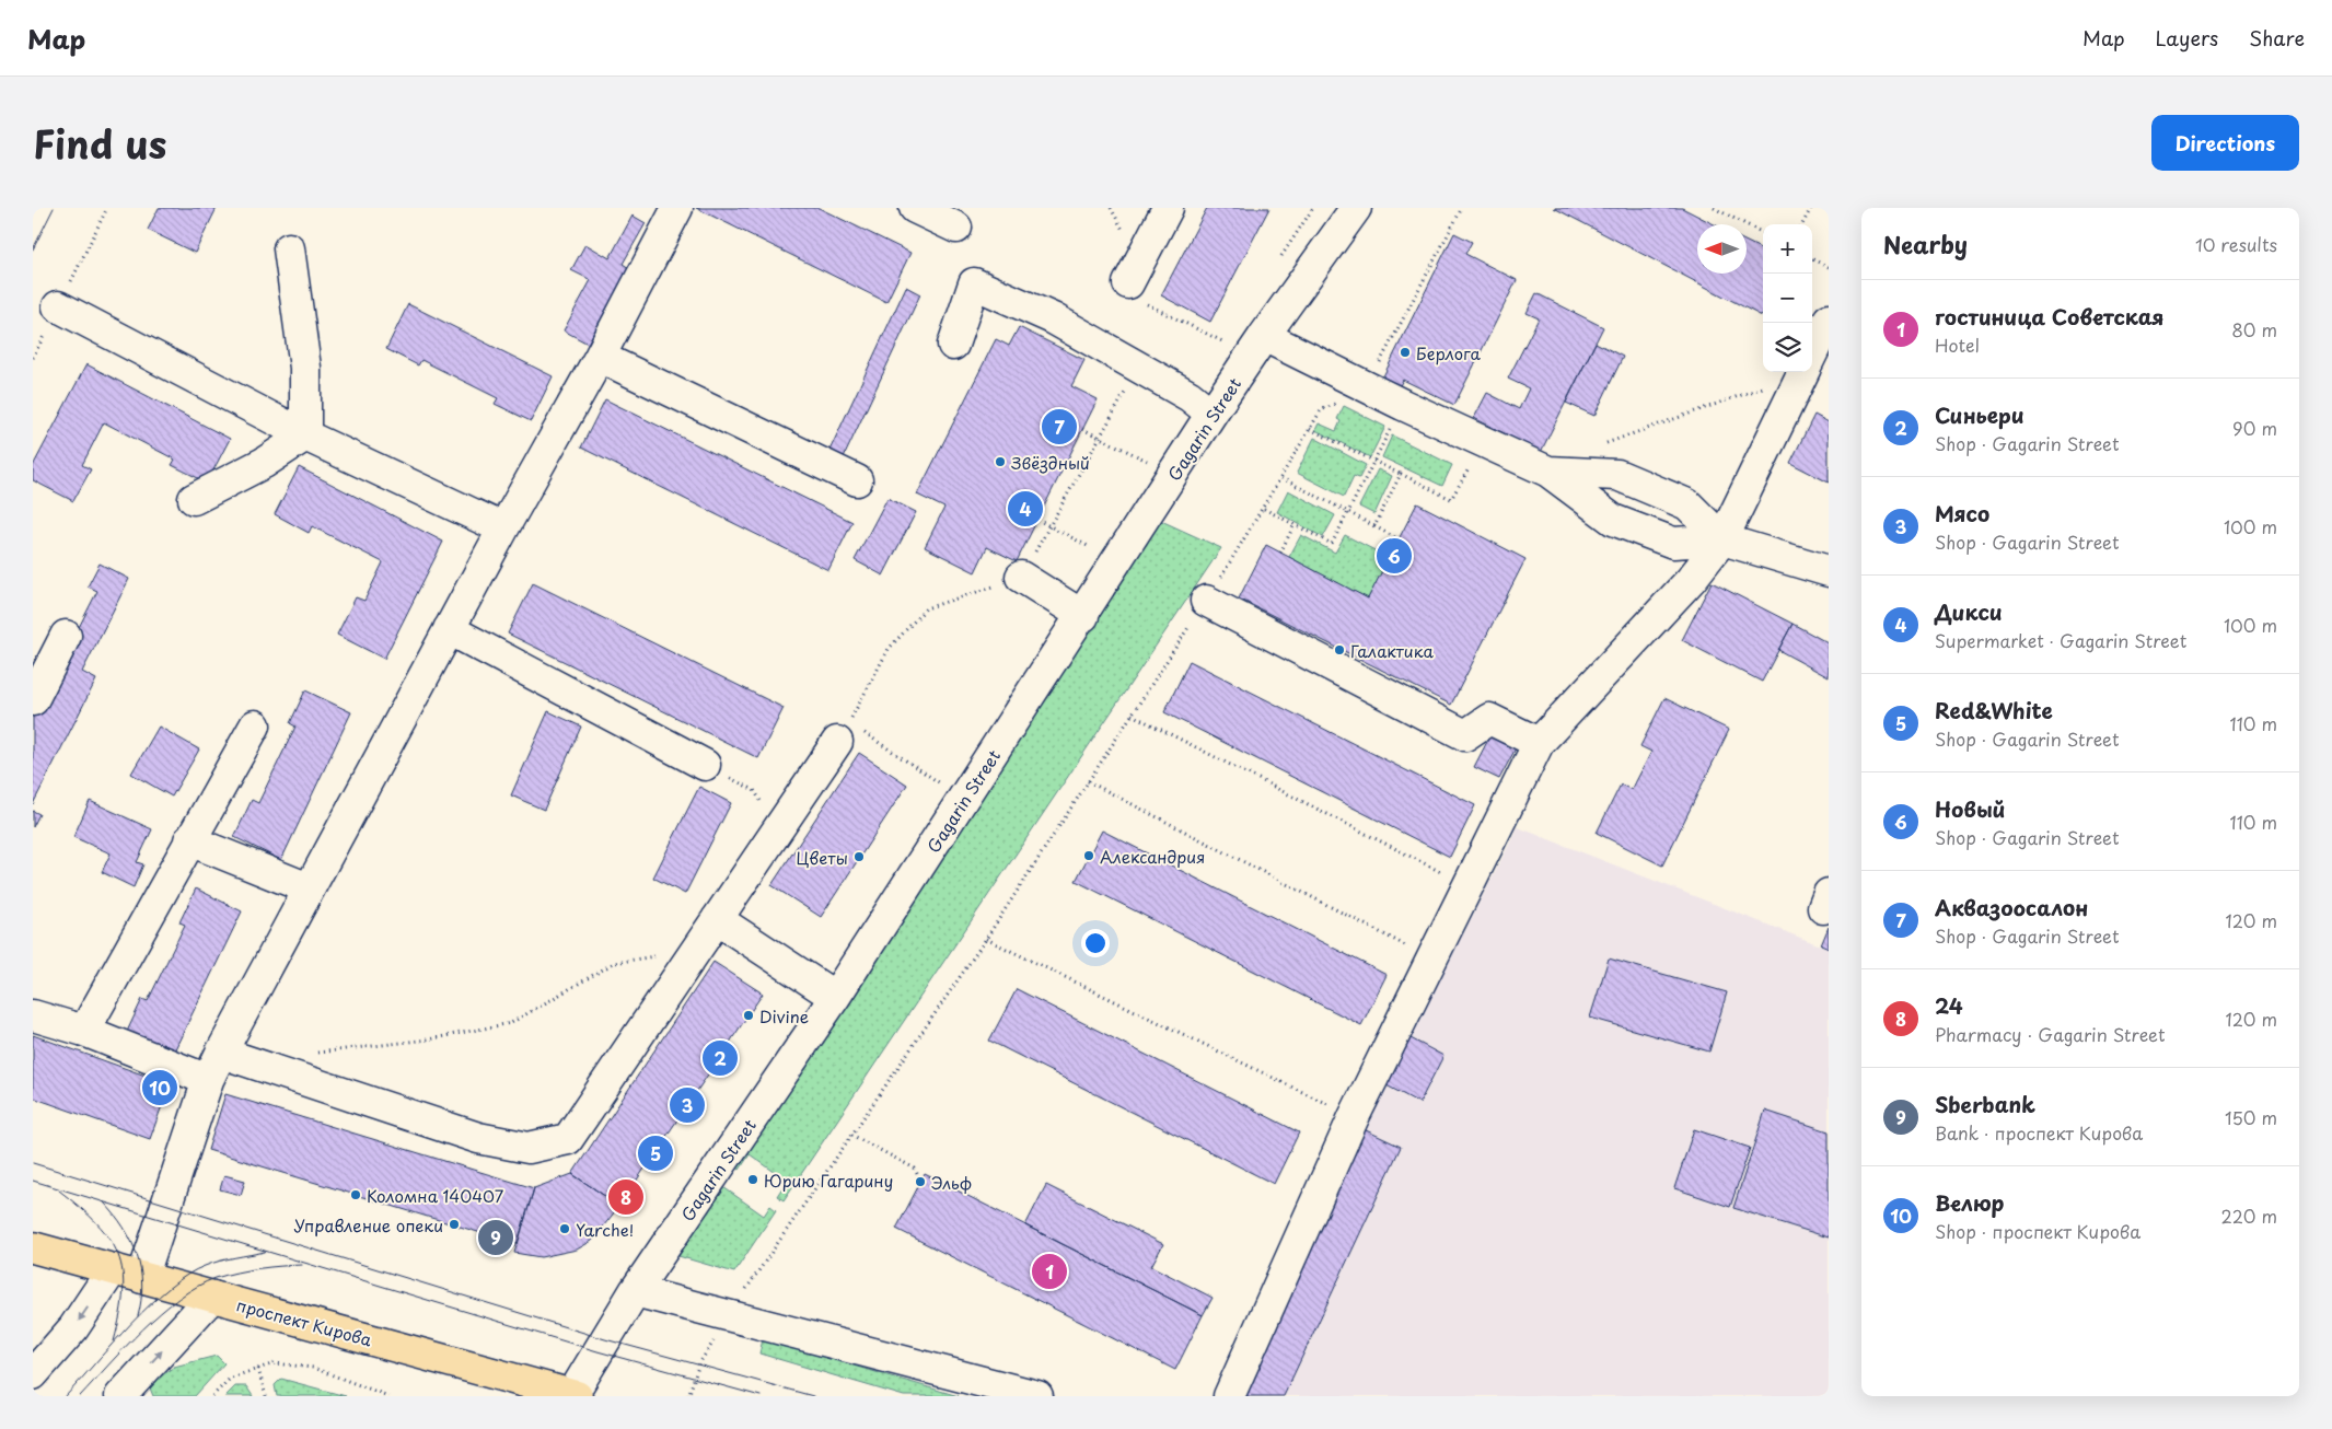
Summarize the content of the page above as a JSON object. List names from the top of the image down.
{
  "streets": {
    "main road": ["проспект Кирова"],
    "street": ["Gagarin Street"]
  },
  "crossings": [
    ["Gagarin Street", "проспект Кирова"]
  ],
  "places": [
    "Берлога",
    "Звёздный",
    "Галактика",
    "Александрия",
    "Цветы",
    "Divine",
    "Юрию Гагарину",
    "Эльф",
    "Коломна 140407",
    "Управление опеки",
    "Yarche!"
  ],
  "north": "left",
  "page": {
    "header": "Map",
    "nav": ["Map", "Layers", "Share"],
    "title": "Find us",
    "buttons": "Directions",
    "heading": ["Nearby", "10 results"],
    "map_buttons": ["+", "−"],
    "list": [
      {
        "mark": "1",
        "name": "гостиница Советская",
        "note": "Hotel",
        "value": "80 m"
      },
      {
        "mark": "2",
        "name": "Синьери",
        "note": "Shop · Gagarin Street",
        "value": "90 m"
      },
      {
        "mark": "3",
        "name": "Мясо",
        "note": "Shop · Gagarin Street",
        "value": "100 m"
      },
      {
        "mark": "4",
        "name": "Дикси",
        "note": "Supermarket · Gagarin Street",
        "value": "100 m"
      },
      {
        "mark": "5",
        "name": "Red&White",
        "note": "Shop · Gagarin Street",
        "value": "110 m"
      },
      {
        "mark": "6",
        "name": "Новый",
        "note": "Shop · Gagarin Street",
        "value": "110 m"
      },
      {
        "mark": "7",
        "name": "Аквазоосалон",
        "note": "Shop · Gagarin Street",
        "value": "120 m"
      },
      {
        "mark": "8",
        "name": "24",
        "note": "Pharmacy · Gagarin Street",
        "value": "120 m"
      },
      {
        "mark": "9",
        "name": "Sberbank",
        "note": "Bank · проспект Кирова",
        "value": "150 m"
      },
      {
        "mark": "10",
        "name": "Велюр",
        "note": "Shop · проспект Кирова",
        "value": "220 m"
      }
    ],
    "pins": [
      "7",
      "4",
      "6",
      "2",
      "10",
      "3",
      "5",
      "8",
      "9",
      "1"
    ]
  }
}
